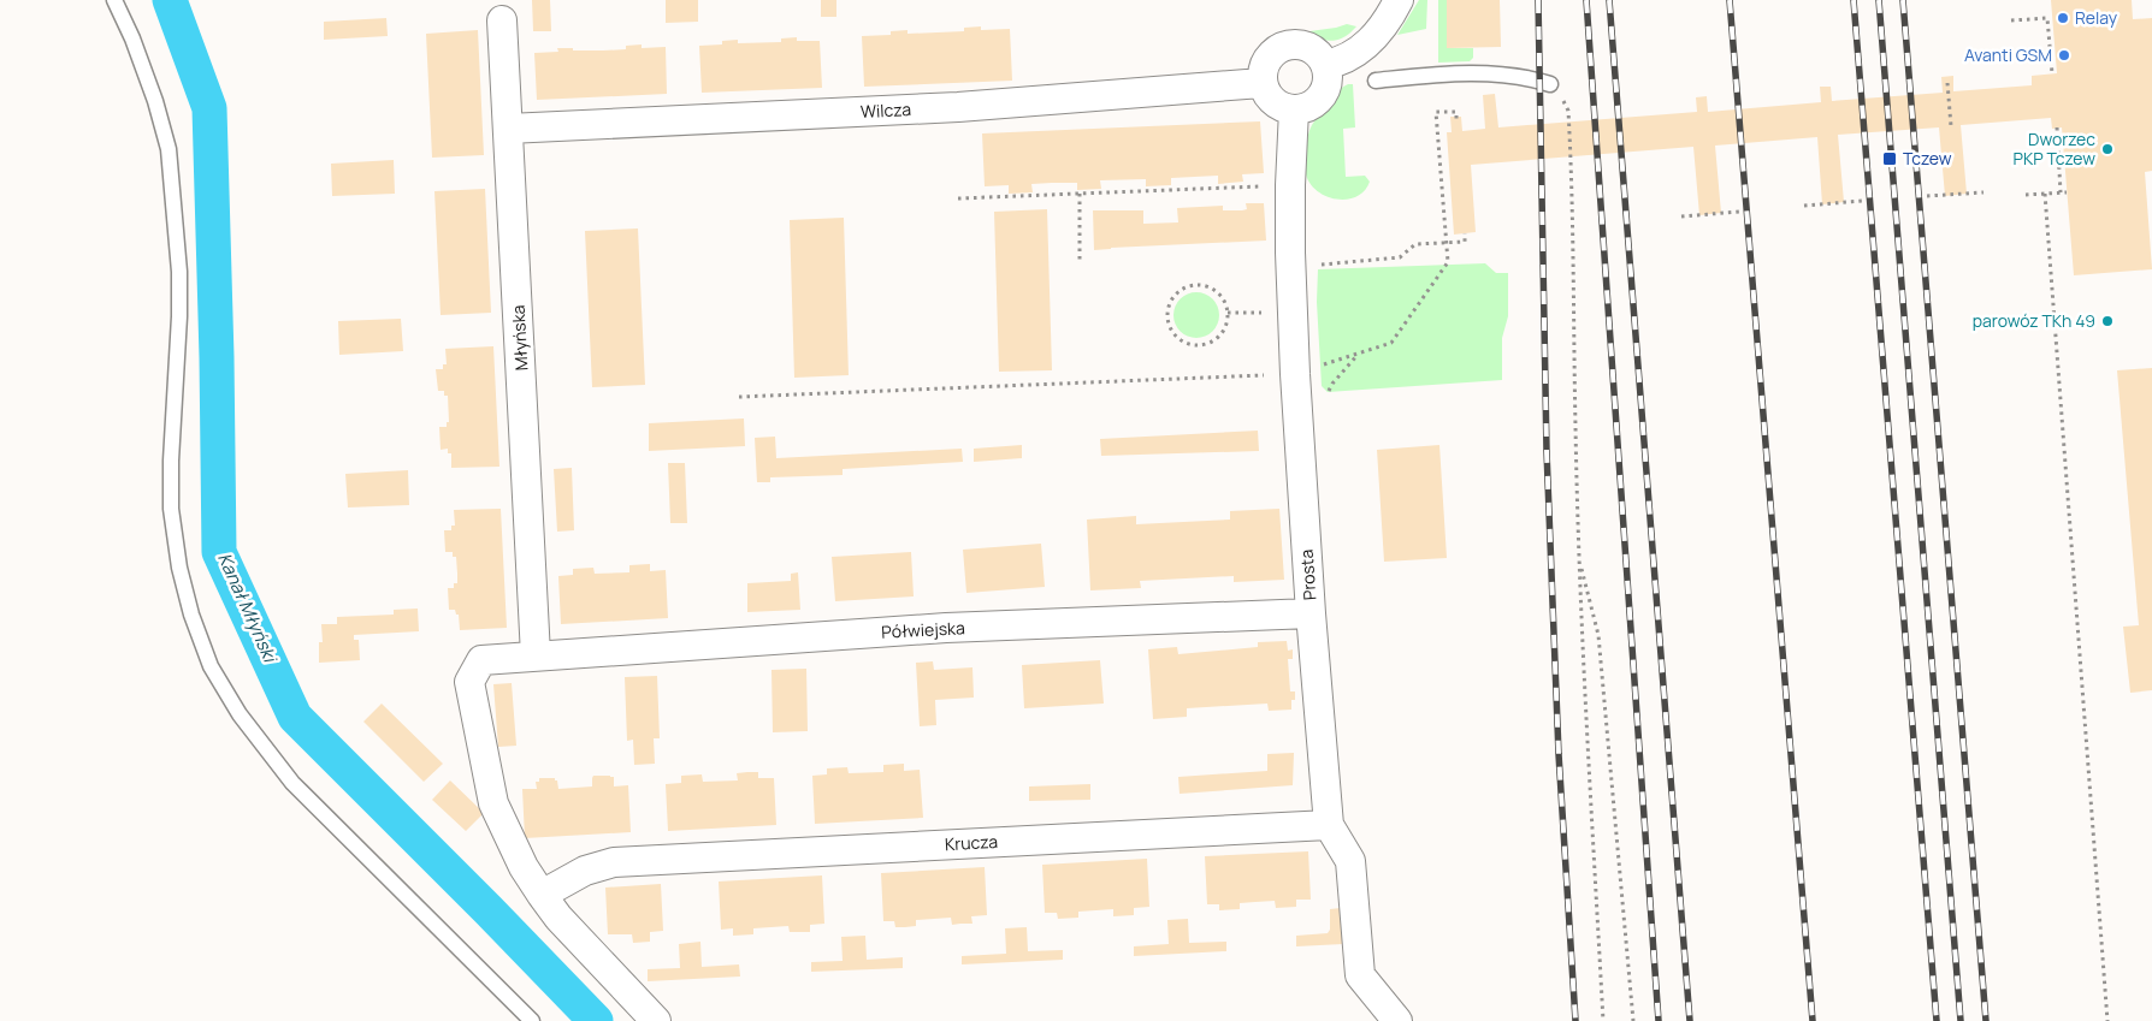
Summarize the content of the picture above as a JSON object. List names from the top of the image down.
{
  "streets": {
    "street": [
      "Wilcza",
      "Młyńska",
      "Prosta",
      "Półwiejska",
      "Krucza"
    ]
  },
  "crossings": [
    ["Wilcza", "Młyńska"],
    ["Wilcza", "Prosta"],
    ["Młyńska", "Półwiejska"],
    ["Prosta", "Półwiejska"],
    ["Prosta", "Krucza"],
    ["Półwiejska", "Krucza"]
  ],
  "water": ["Kanał Młyński"],
  "places": {
    "other": [
      "Relay",
      "Avanti GSM",
      "Dworzec PKP Tczew",
      "parowóz TKh 49"
    ],
    "transit": ["Tczew"]
  }
}
